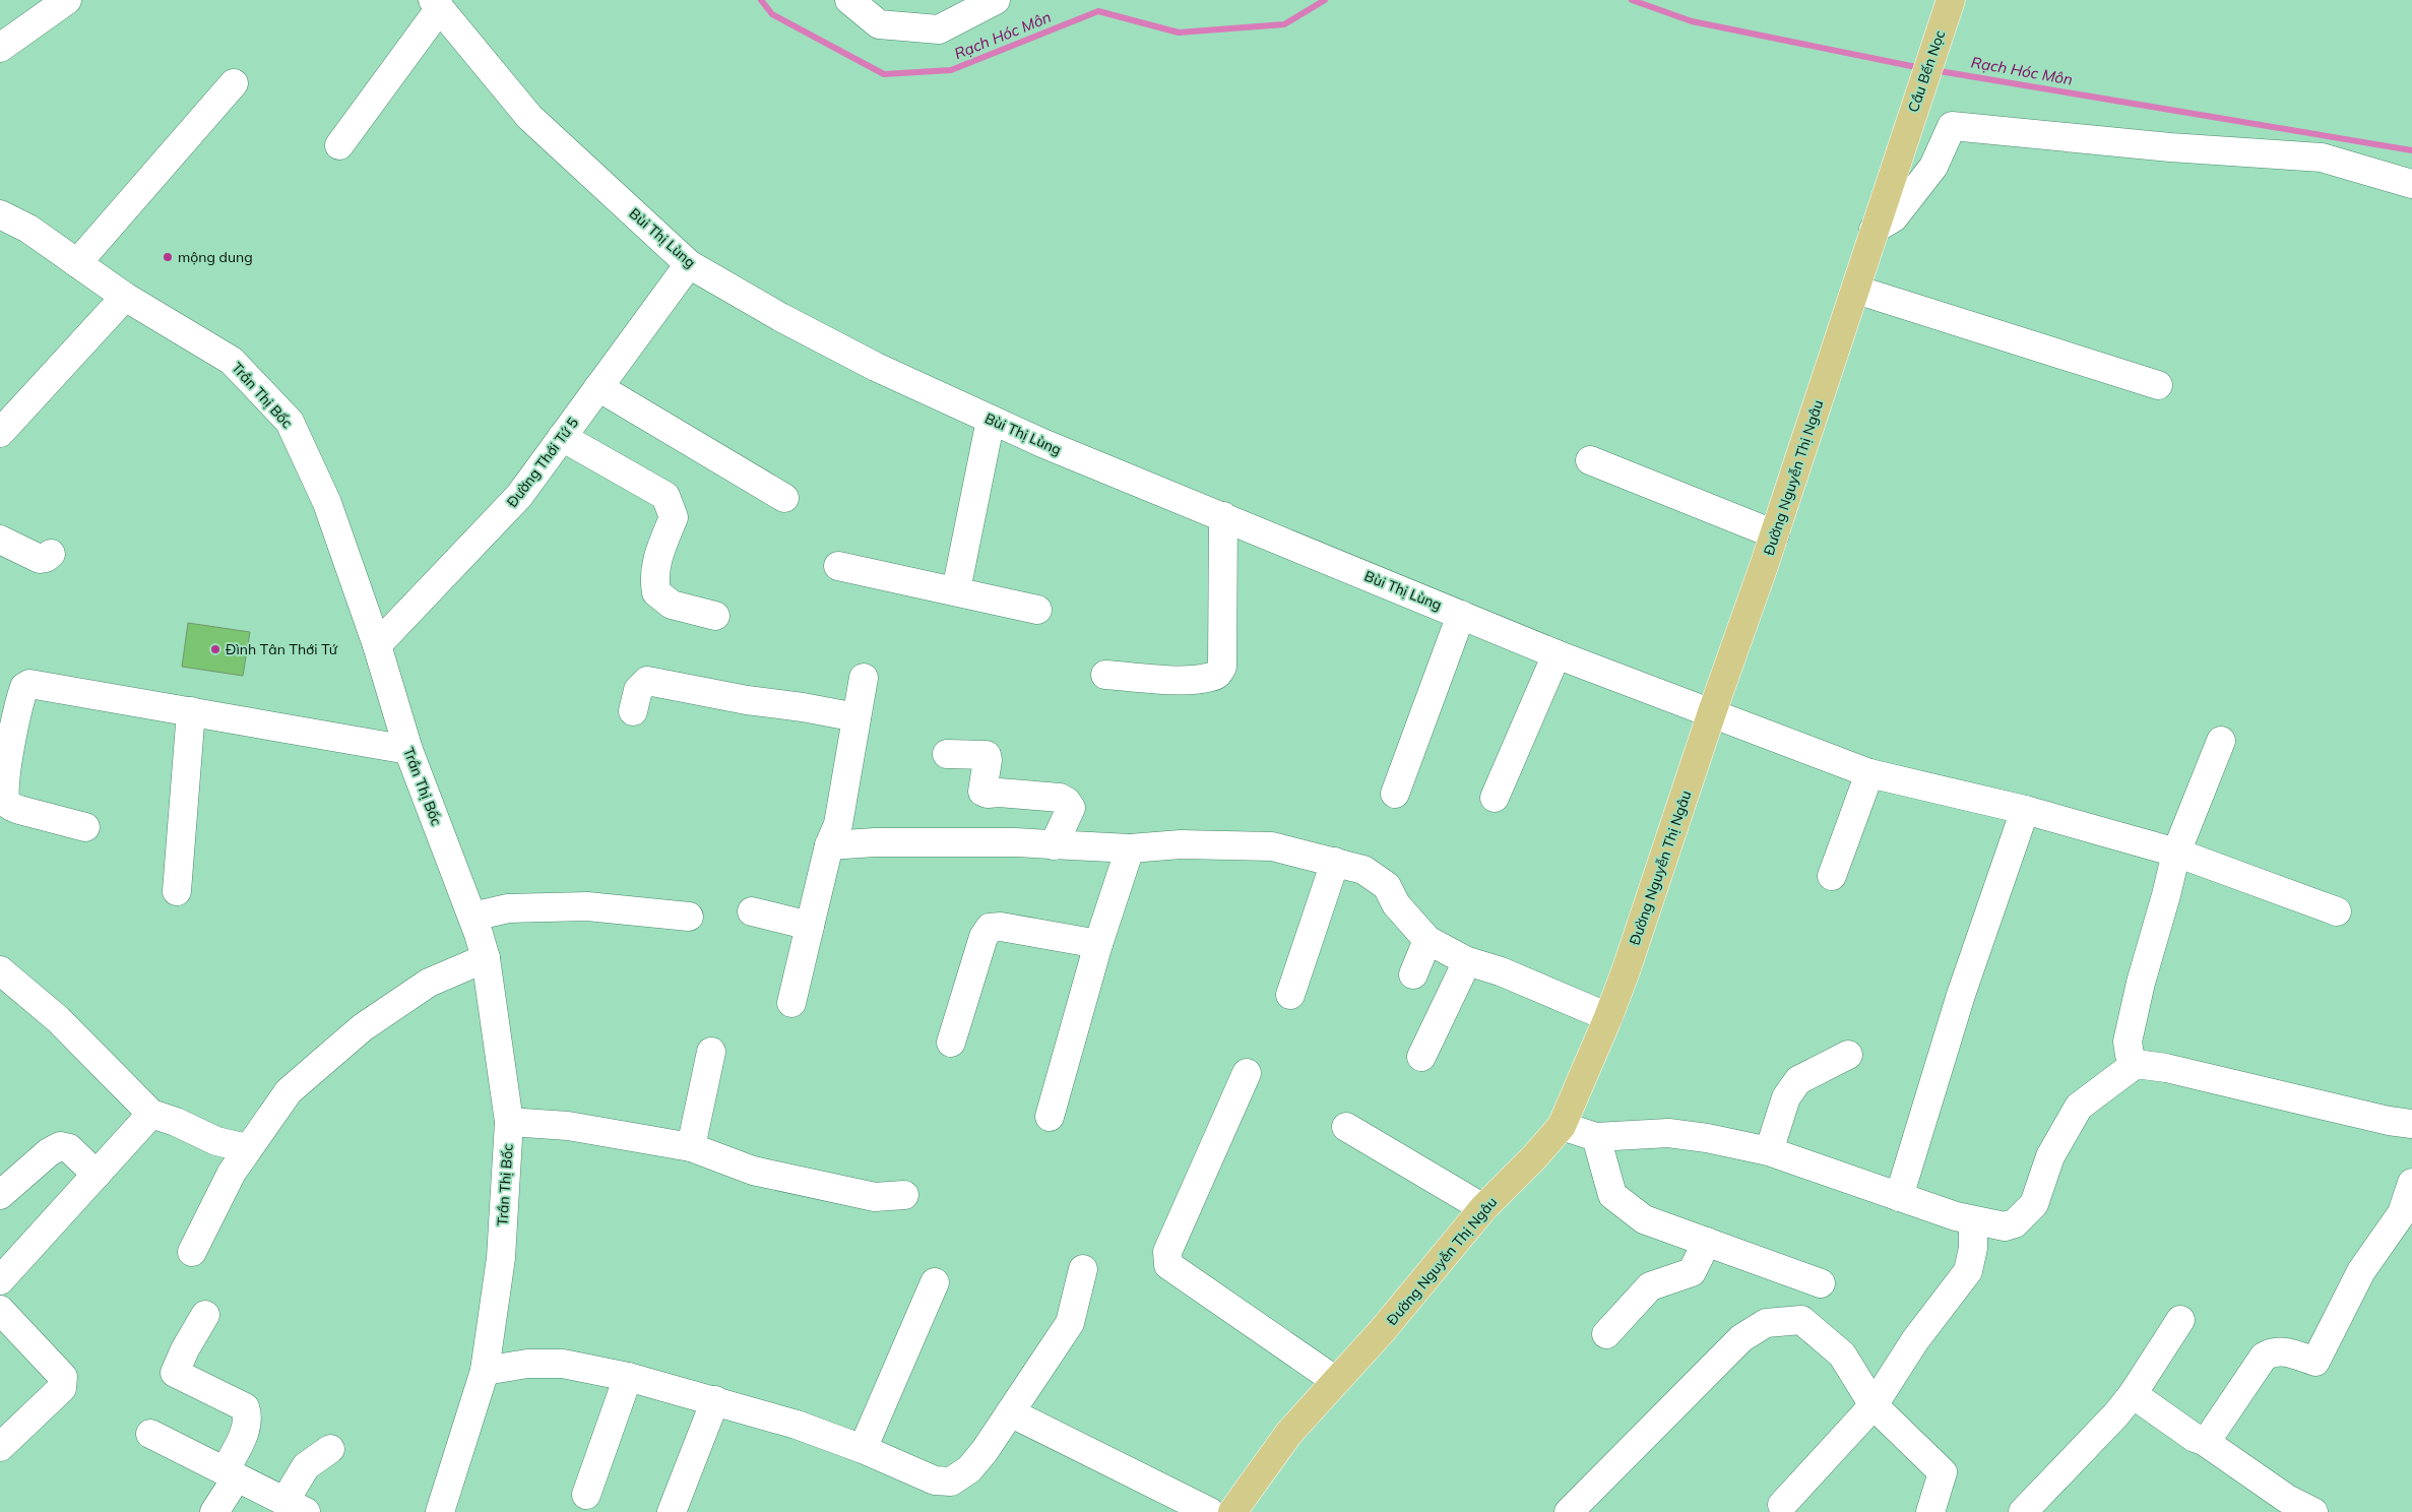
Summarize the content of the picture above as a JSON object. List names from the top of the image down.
{
  "streets": {
    "main road": ["Cầu Bến Nọc", "Đường Nguyễn Thị Ngâu"],
    "street": ["Bùi Thị Lùng", "Trần Thị Bốc", "Đường Thới Tứ 5"]
  },
  "crossings": [
    ["Cầu Bến Nọc", "Đường Nguyễn Thị Ngâu"],
    ["Bùi Thị Lùng", "Đường Thới Tứ 5"],
    ["Bùi Thị Lùng", "Đường Nguyễn Thị Ngâu"],
    ["Trần Thị Bốc", "Đường Thới Tứ 5"]
  ],
  "water": ["Rạch Hóc Môn"],
  "places": ["mộng dung", "Đình Tân Thới Tứ"]
}
